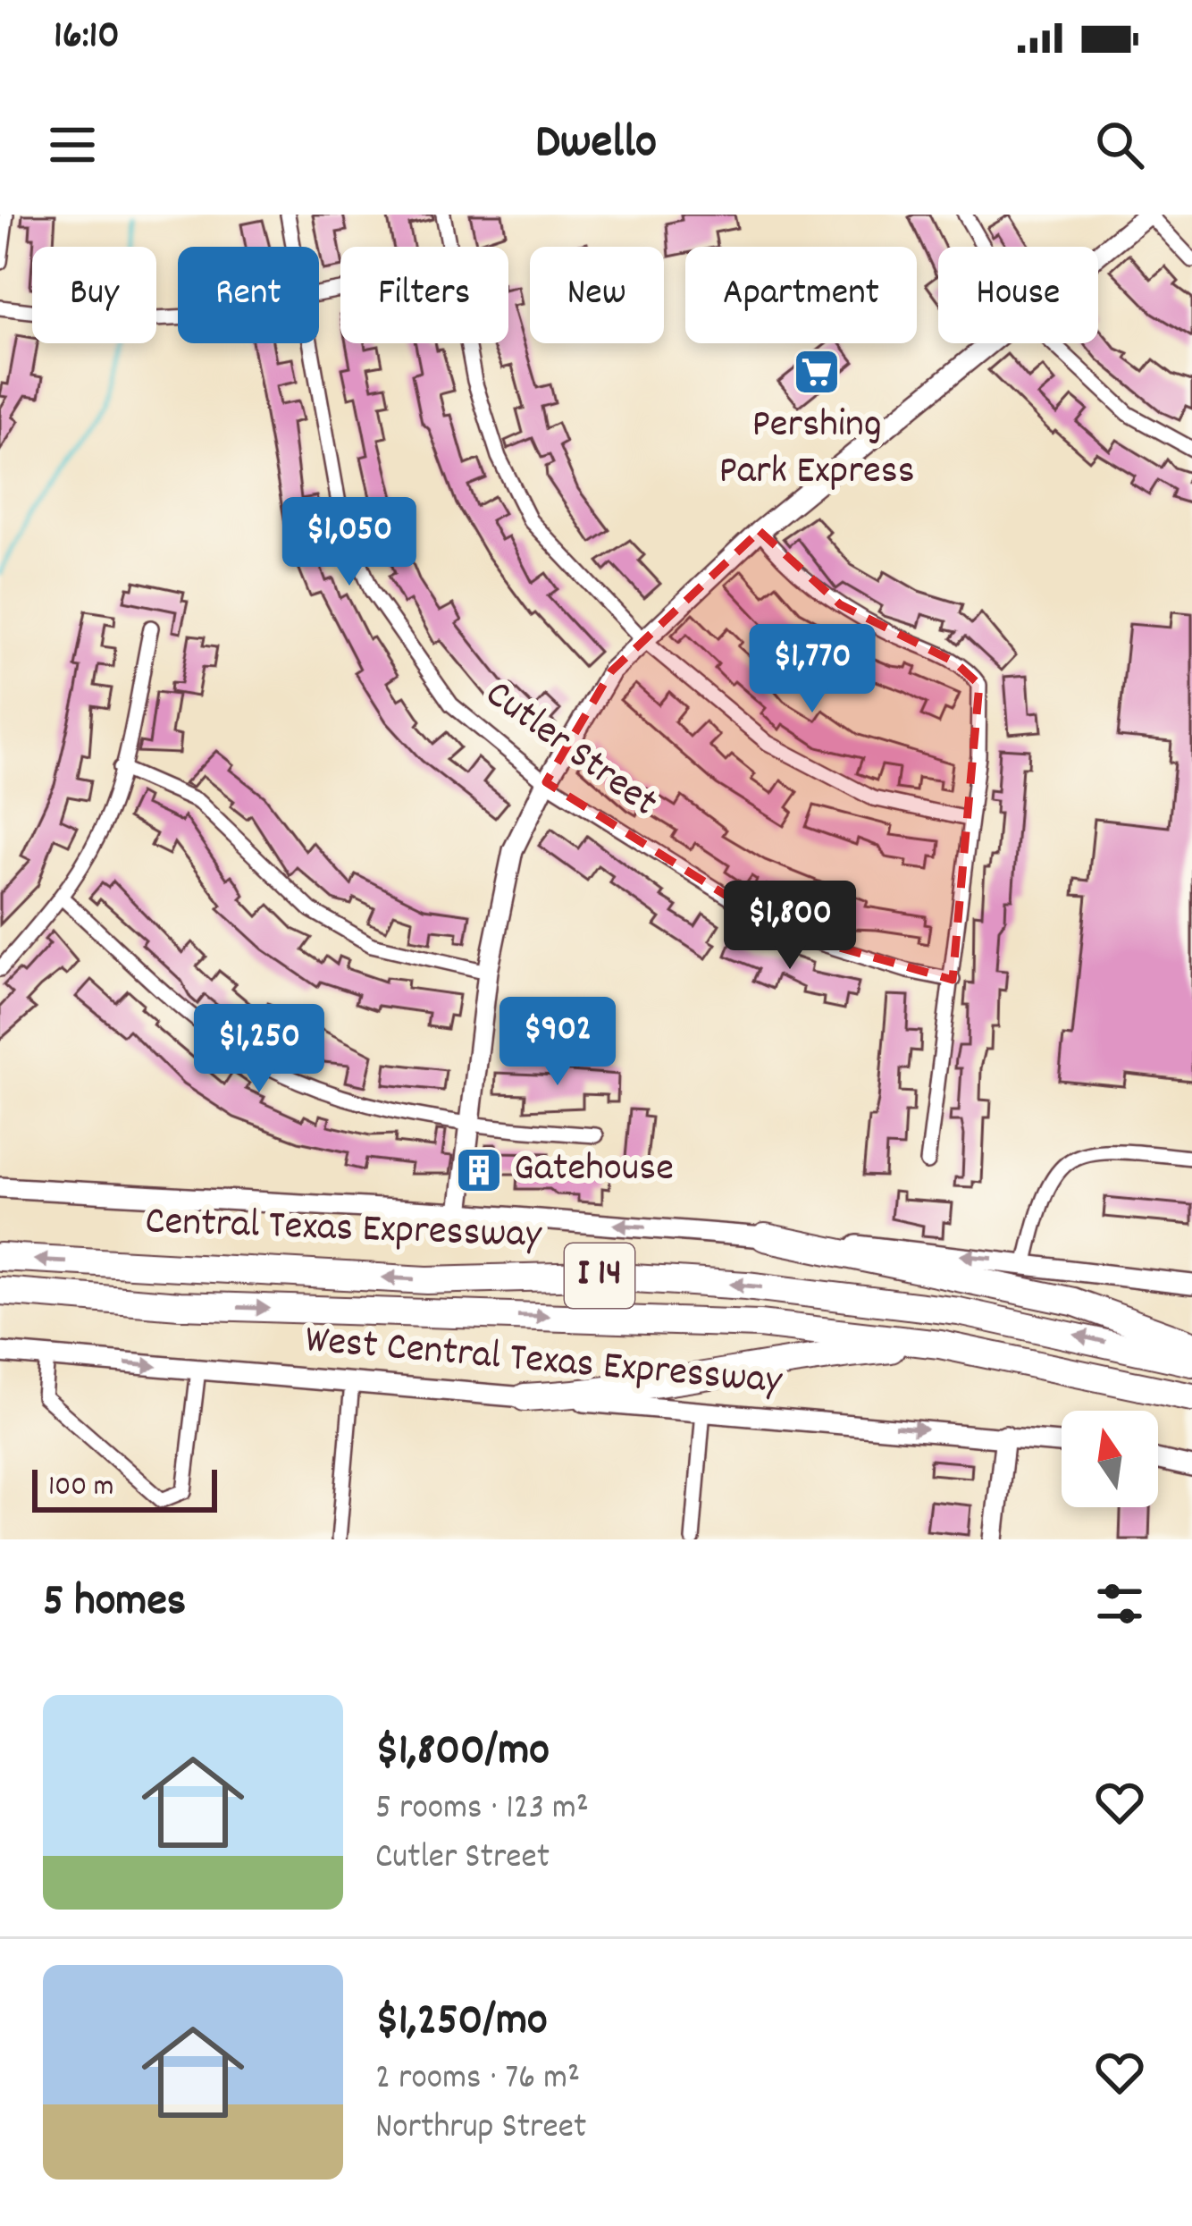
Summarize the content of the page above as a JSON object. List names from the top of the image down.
{
  "streets": {
    "highway": ["Central Texas Expressway", "I 14"],
    "main road": ["West Central Texas Expressway"],
    "street": ["Cutler Street"]
  },
  "one_way": ["West Central Texas Expressway"],
  "places": {
    "supermarket": ["Pershing Park Express"],
    "building": ["Gatehouse"]
  },
  "scale_bar": "100 m",
  "north": "top",
  "page": {
    "status": "16:10",
    "header": "Dwello",
    "chip": [
      "Buy",
      "Rent",
      "Filters",
      "New",
      "Apartment",
      "House"
    ],
    "price": [
      "$1,050",
      "$1,770",
      "$1,800",
      "$902",
      "$1,250"
    ],
    "scale": "100 m",
    "heading": "5 homes",
    "list": [
      {
        "name": "$1,800/mo",
        "note": "5 rooms · 123 m² · Cutler Street"
      },
      {
        "name": "$1,250/mo",
        "note": "2 rooms · 76 m² · Northrup Street"
      }
    ]
  }
}
